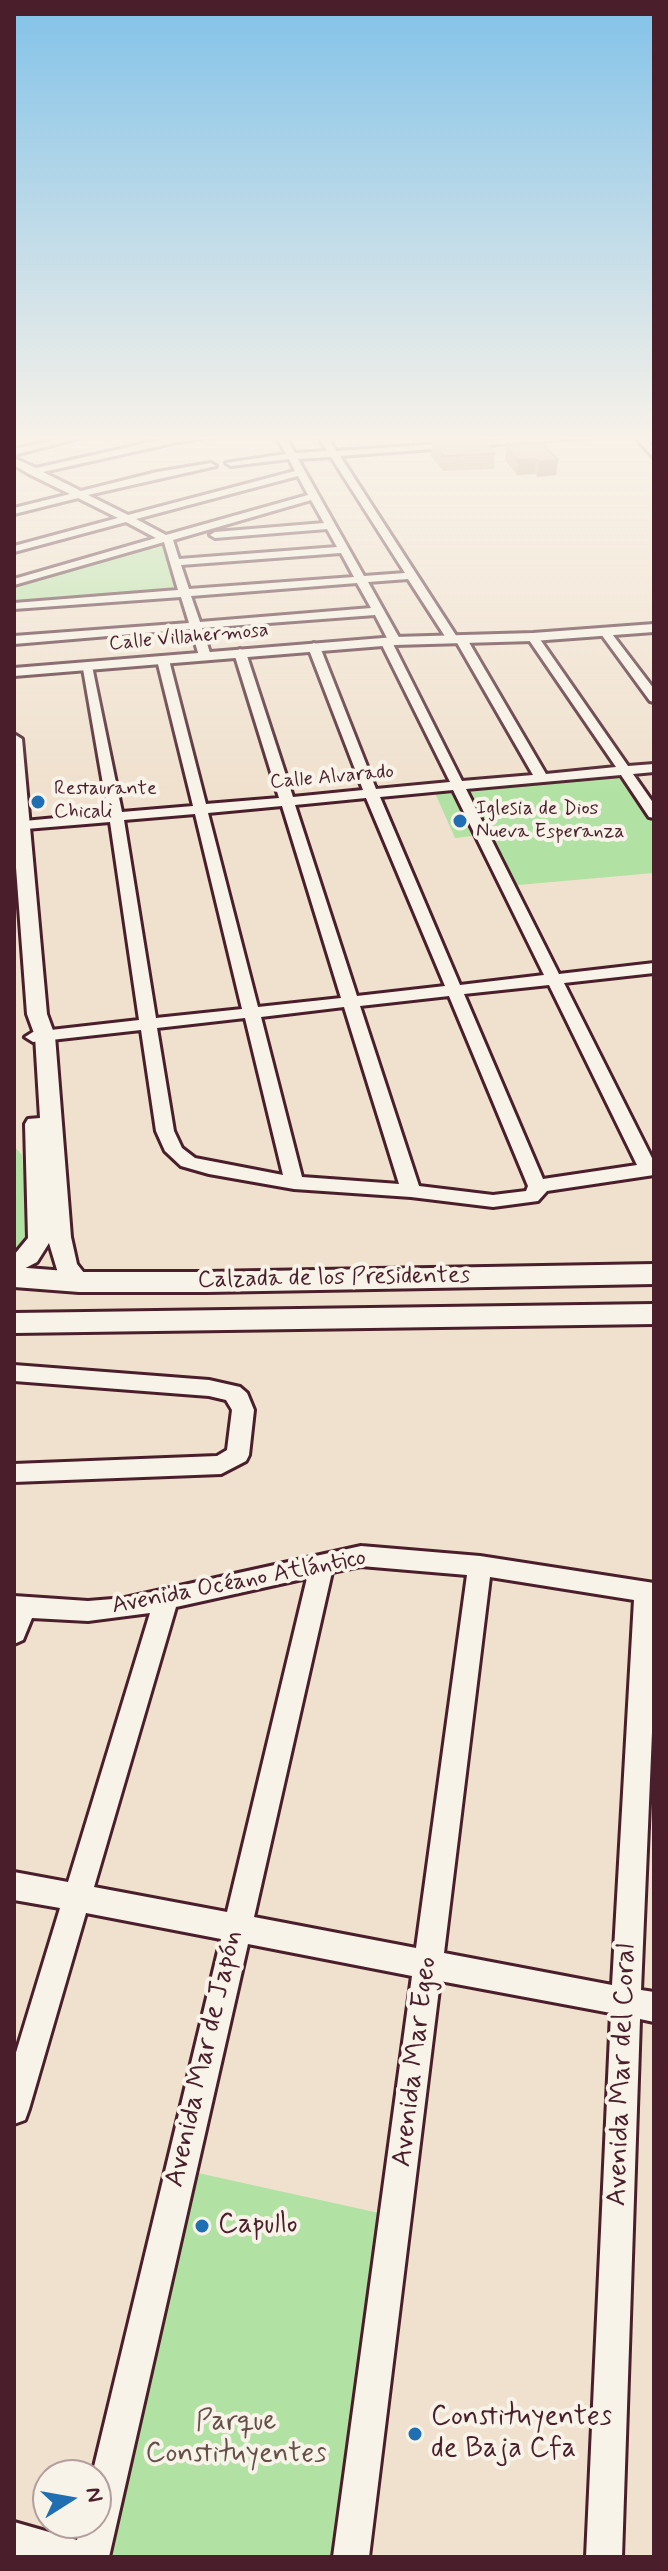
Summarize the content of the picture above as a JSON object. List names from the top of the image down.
{
  "streets": {
    "highway": ["Calzada de los Presidentes"],
    "main road": ["Calle Villahermosa"],
    "street": [
      "Calle Alvarado",
      "Avenida Océano Atlántico",
      "Avenida Mar de Japón",
      "Avenida Mar Egeo",
      "Avenida Mar del Coral"
    ]
  },
  "crossings": [
    ["Avenida Océano Atlántico", "Avenida Mar de Japón"],
    ["Avenida Océano Atlántico", "Avenida Mar Egeo"],
    ["Avenida Océano Atlántico", "Avenida Mar del Coral"]
  ],
  "parks": ["Parque Constituyentes"],
  "places": [
    "Restaurante Chicali",
    "Iglesia de Dios Nueva Esperanza",
    "Capullo",
    "Constituyentes de Baja Cfa"
  ],
  "north": "right"
}
